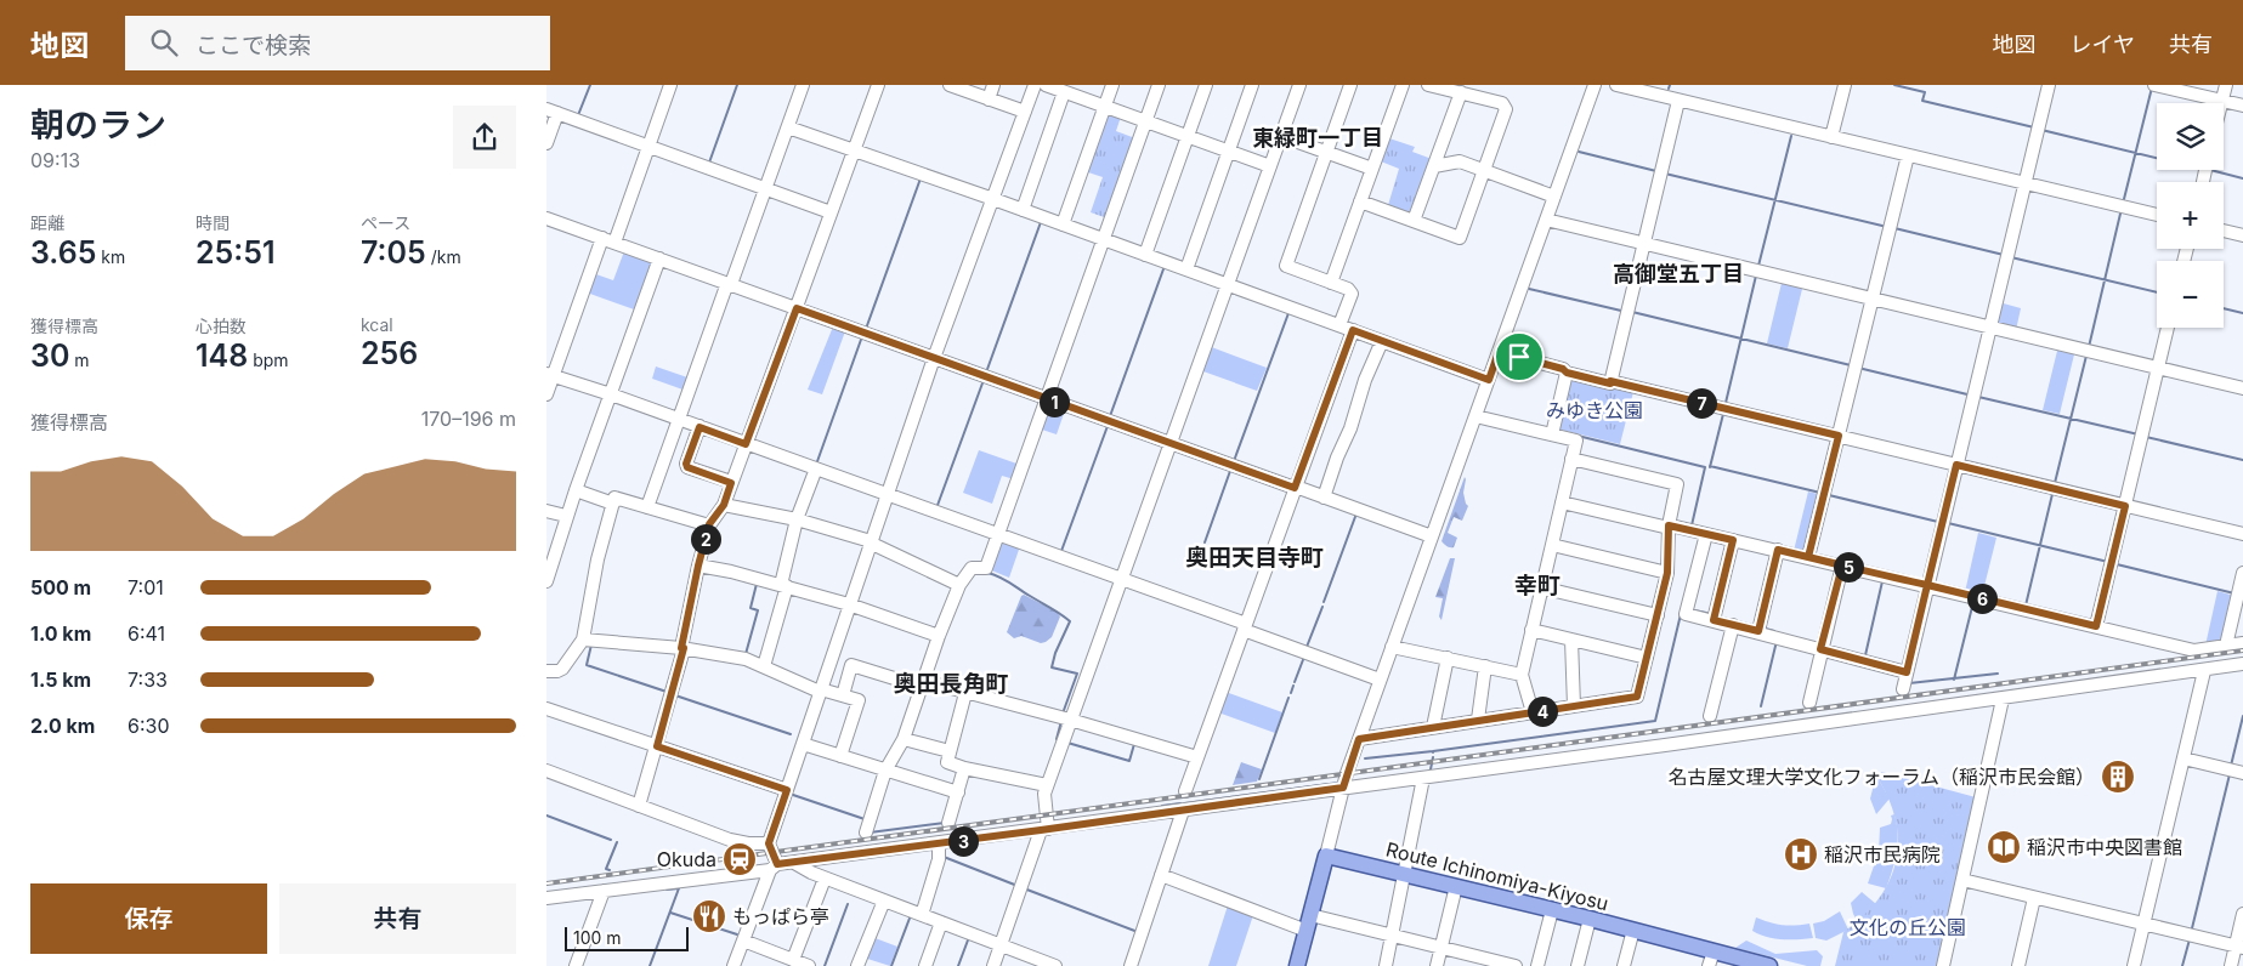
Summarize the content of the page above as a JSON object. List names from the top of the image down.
{
  "streets": {
    "main road": ["Route Ichinomiya-Kiyosu"]
  },
  "districts": [
    "東緑町一丁目",
    "高御堂五丁目",
    "奥田天目寺町",
    "幸町",
    "奥田長角町"
  ],
  "parks": ["みゆき公園", "文化の丘公園"],
  "places": {
    "building": ["名古屋文理大学文化フォーラム（稲沢市民会館）"],
    "library": ["稲沢市中央図書館"],
    "hospital": ["稲沢市民病院"],
    "station": ["Okuda"],
    "restaurant": ["もっぱら亭"]
  },
  "scale_bar": "100 m",
  "page": {
    "header": "地図",
    "search": "ここで検索",
    "nav": ["地図", "レイヤ", "共有"],
    "heading": ["朝のラン", "09:13"],
    "map_buttons": ["+", "−"],
    "stats": [
      ["距離", "3.65 km"],
      ["時間", "25:51"],
      ["ペース", "7:05 /km"],
      ["獲得標高", "30 m"],
      ["心拍数", "148 bpm"],
      ["kcal", "256"]
    ],
    "pins": [
      "1",
      "7",
      "2",
      "5",
      "6",
      "4",
      "3"
    ],
    "chart": ["獲得標高", "170–196 m"],
    "list": [
      {
        "name": "500 m",
        "note": "7:01"
      },
      {
        "name": "1.0 km",
        "note": "6:41"
      },
      {
        "name": "1.5 km",
        "note": "7:33"
      },
      {
        "name": "2.0 km",
        "note": "6:30"
      }
    ],
    "buttons": ["保存", "共有"],
    "scale": "100 m"
  }
}
